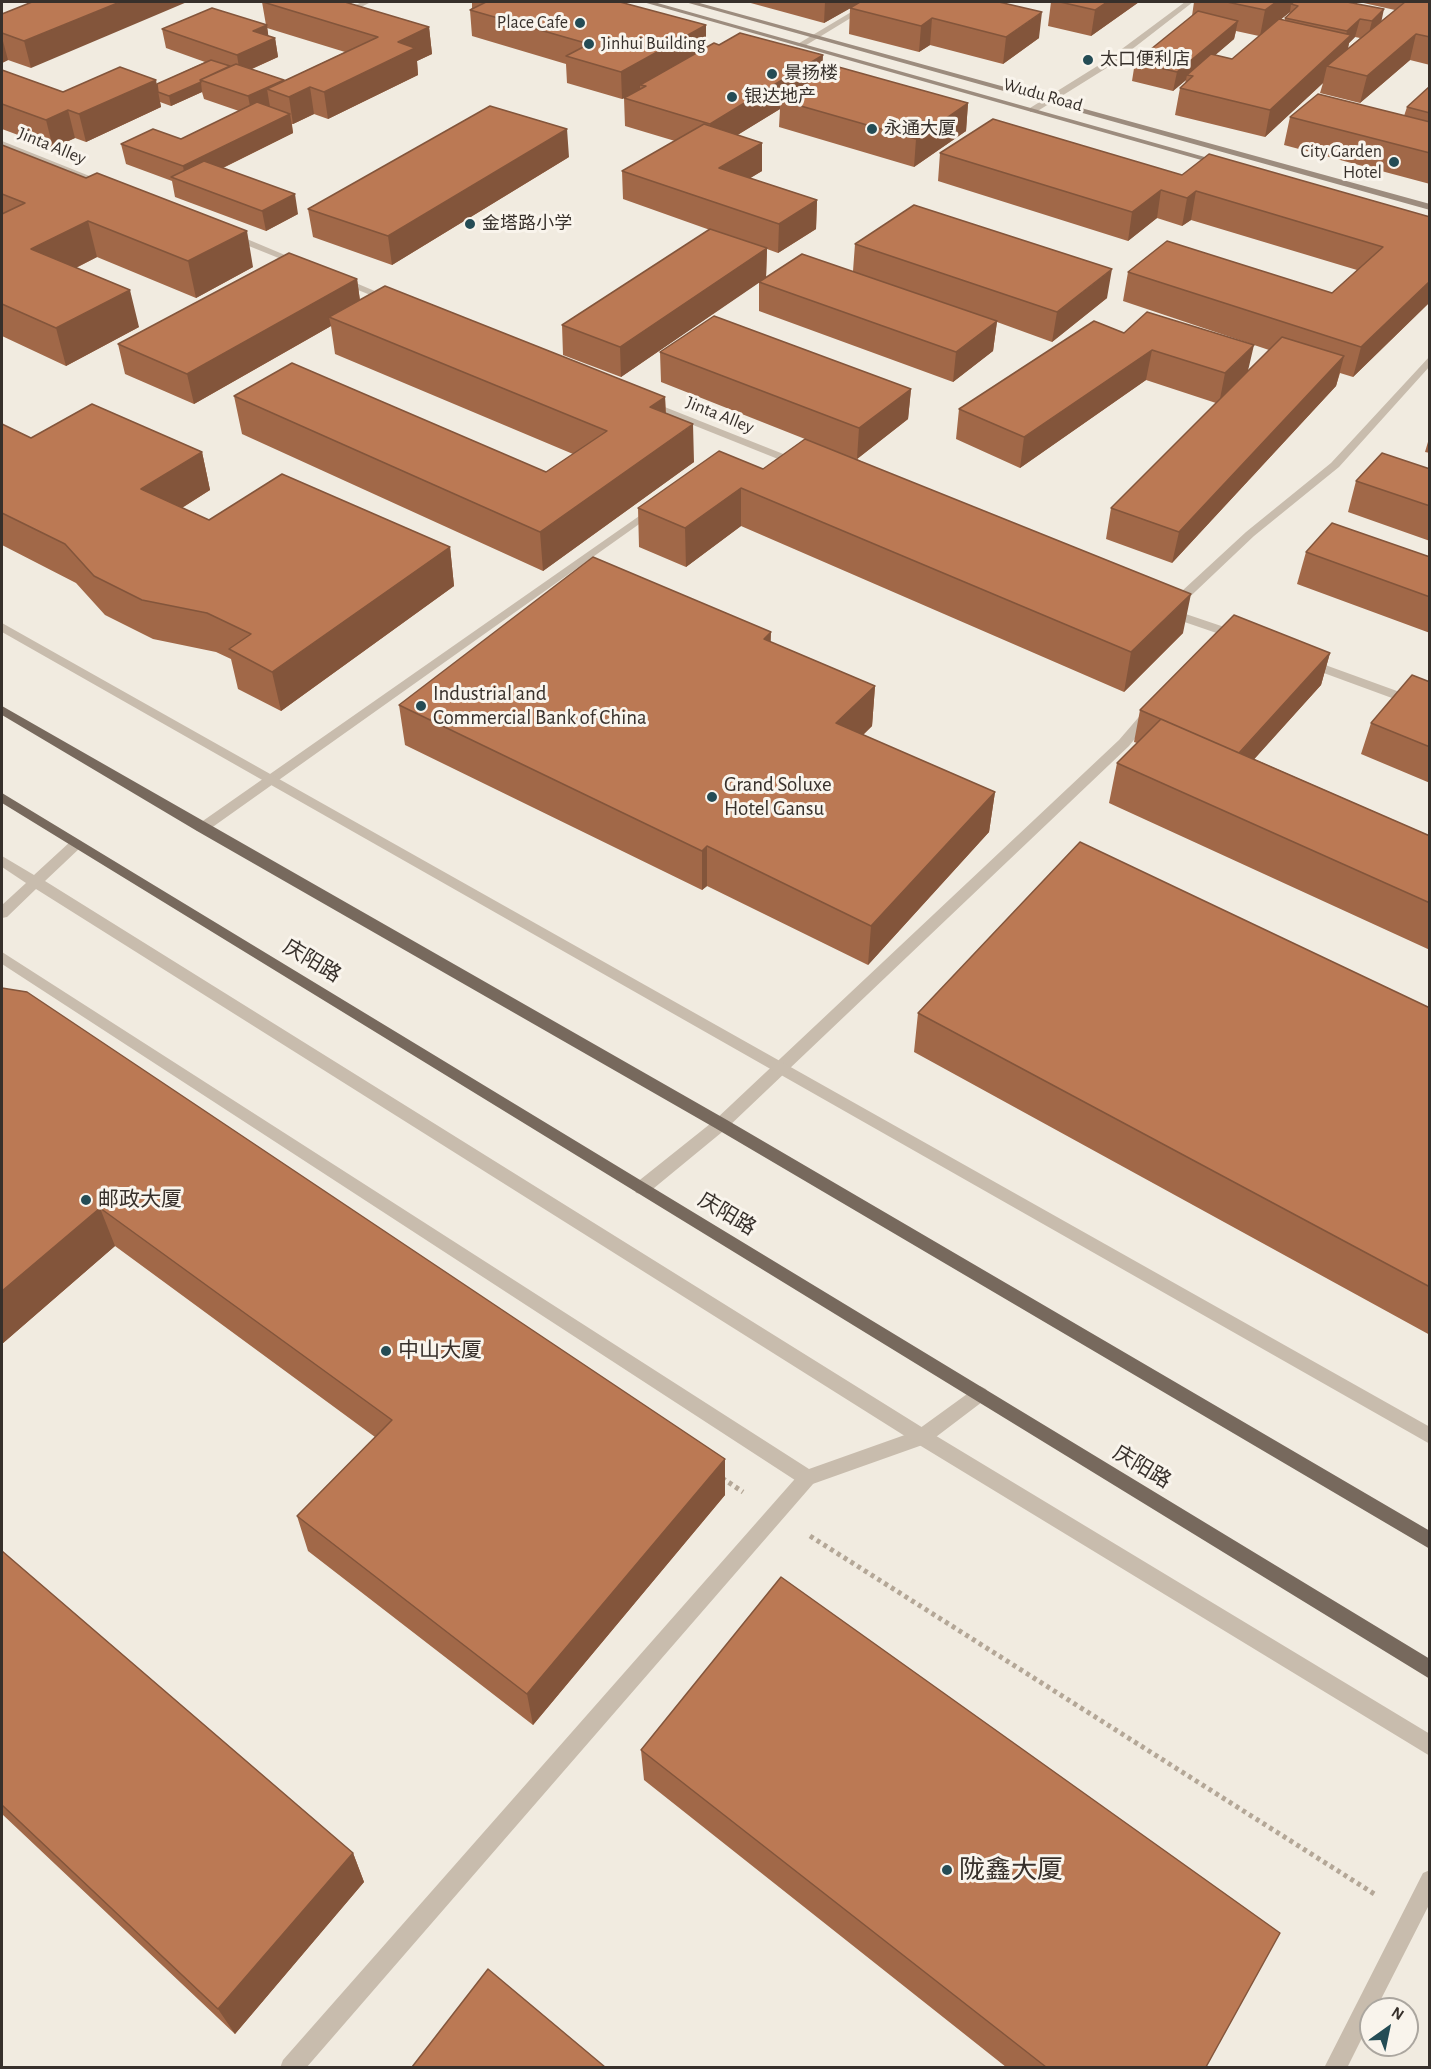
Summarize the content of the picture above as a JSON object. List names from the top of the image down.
{
  "streets": {
    "main road": ["Wudu Road", "庆阳路"],
    "street": ["Jinta Alley"]
  },
  "places": [
    "Place Cafe",
    "Jinhui Building",
    "太口便利店",
    "景扬楼",
    "银达地产",
    "永通大厦",
    "City Garden Hotel",
    "金塔路小学",
    "Industrial and Commercial Bank of China",
    "Grand Soluxe Hotel Gansu",
    "邮政大厦",
    "中山大厦",
    "陇鑫大厦"
  ],
  "north": "top right"
}
